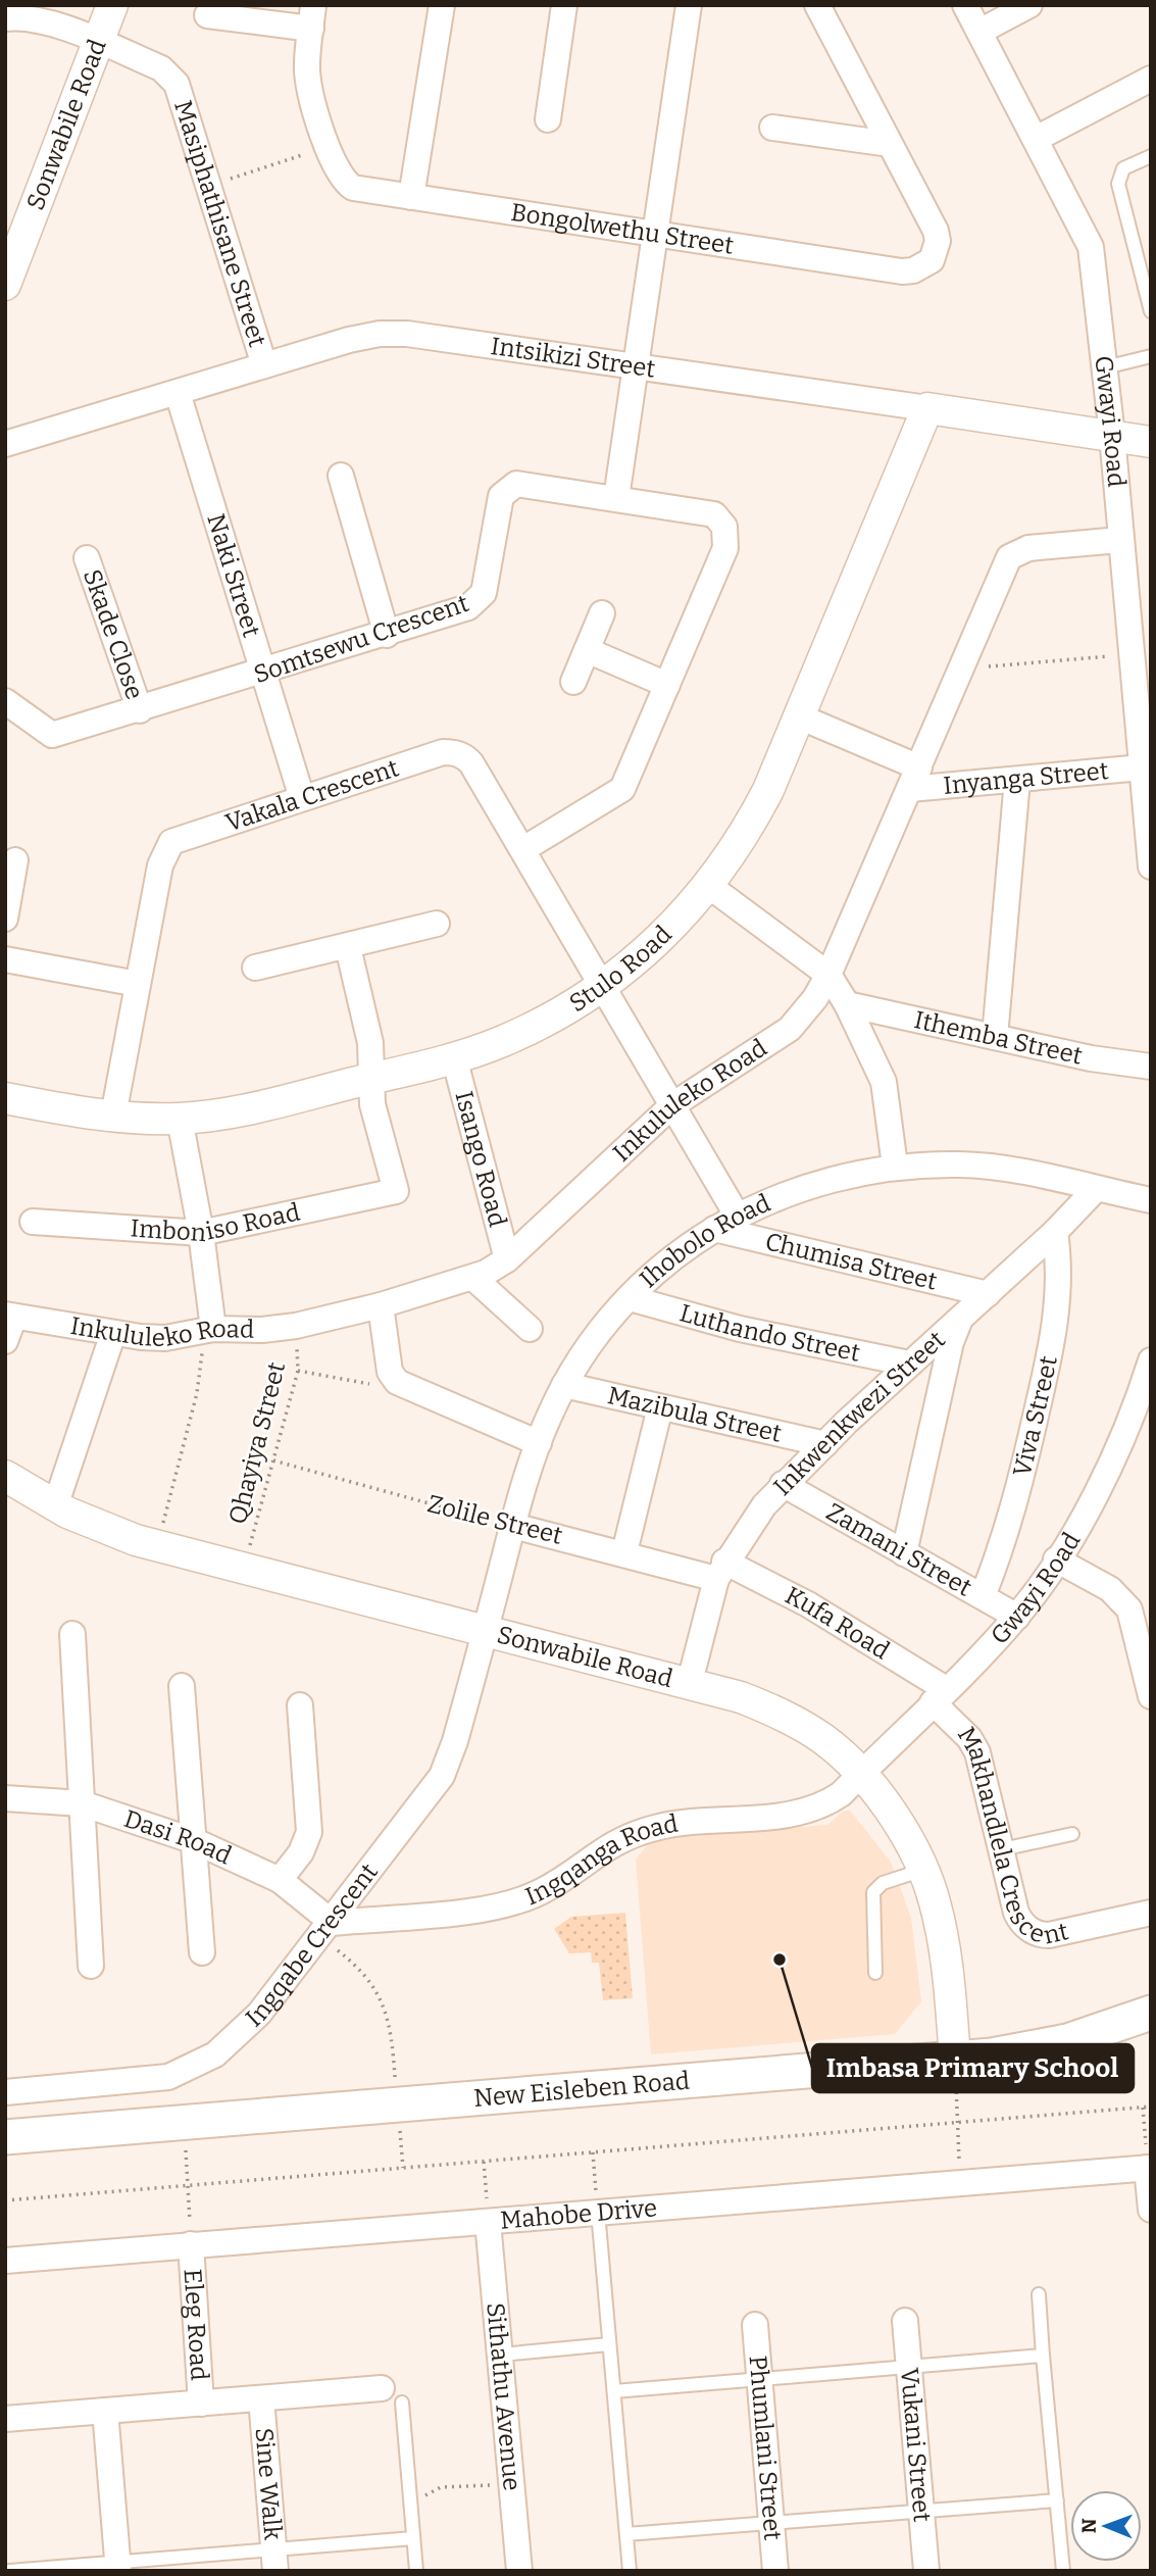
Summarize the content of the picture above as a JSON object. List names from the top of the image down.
{
  "streets": {
    "main road": ["New Eisleben Road"],
    "street": [
      "Sonwabile Road",
      "Masiphathisane Street",
      "Bongolwethu Street",
      "Intsikizi Street",
      "Gwayi Road",
      "Naki Street",
      "Skade Close",
      "Somtsewu Crescent",
      "Inyanga Street",
      "Vakala Crescent",
      "Stulo Road",
      "Ithemba Street",
      "Inkululeko Road",
      "Isango Road",
      "Imboniso Road",
      "Ihobolo Road",
      "Chumisa Street",
      "Luthando Street",
      "Mazibula Street",
      "Inkwenkwezi Street",
      "Viva Street",
      "Zolile Street",
      "Zamani Street",
      "Kufa Road",
      "Makhandlela Crescent",
      "Dasi Road",
      "Ingqanga Road",
      "Ingqabe Crescent",
      "Mahobe Drive",
      "Eleg Road",
      "Sithathu Avenue",
      "Vukani Street",
      "Phumlani Street",
      "Sine Walk"
    ],
    "path": ["Qhayiya Street"]
  },
  "crossings": [
    ["Sonwabile Road", "Masiphathisane Street"],
    ["Sonwabile Road", "Gwayi Road"],
    ["Sonwabile Road", "Ihobolo Road"],
    ["Sonwabile Road", "Inkwenkwezi Street"],
    ["Sonwabile Road", "Qhayiya Street"],
    ["Sonwabile Road", "Ingqanga Road"],
    ["Sonwabile Road", "Ingqabe Crescent"],
    ["Sonwabile Road", "New Eisleben Road"],
    ["Masiphathisane Street", "Intsikizi Street"],
    ["Intsikizi Street", "Gwayi Road"],
    ["Intsikizi Street", "Naki Street"],
    ["Intsikizi Street", "Stulo Road"],
    ["Gwayi Road", "Inyanga Street"],
    ["Gwayi Road", "Inkululeko Road"],
    ["Gwayi Road", "Zamani Street"],
    ["Gwayi Road", "Kufa Road"],
    ["Gwayi Road", "Makhandlela Crescent"],
    ["Gwayi Road", "Ingqanga Road"],
    ["Naki Street", "Somtsewu Crescent"],
    ["Naki Street", "Vakala Crescent"],
    ["Skade Close", "Somtsewu Crescent"],
    ["Somtsewu Crescent", "Vakala Crescent"],
    ["Inyanga Street", "Stulo Road"],
    ["Inyanga Street", "Inkululeko Road"],
    ["Vakala Crescent", "Stulo Road"],
    ["Vakala Crescent", "Inkululeko Road"],
    ["Vakala Crescent", "Ihobolo Road"],
    ["Stulo Road", "Isango Road"],
    ["Stulo Road", "Imboniso Road"],
    ["Inkululeko Road", "Isango Road"],
    ["Inkululeko Road", "Qhayiya Street"],
    ["Ihobolo Road", "Chumisa Street"],
    ["Ihobolo Road", "Luthando Street"],
    ["Ihobolo Road", "Mazibula Street"],
    ["Ihobolo Road", "Inkwenkwezi Street"],
    ["Ihobolo Road", "Zolile Street"],
    ["Ihobolo Road", "Ingqabe Crescent"],
    ["Chumisa Street", "Inkwenkwezi Street"],
    ["Luthando Street", "Inkwenkwezi Street"],
    ["Mazibula Street", "Inkwenkwezi Street"],
    ["Inkwenkwezi Street", "Viva Street"],
    ["Inkwenkwezi Street", "Zolile Street"],
    ["Inkwenkwezi Street", "Zamani Street"],
    ["Inkwenkwezi Street", "Kufa Road"],
    ["Viva Street", "Zamani Street"],
    ["Qhayiya Street", "Zolile Street"],
    ["Zolile Street", "Kufa Road"],
    ["Kufa Road", "Makhandlela Crescent"],
    ["Dasi Road", "Ingqanga Road"],
    ["Dasi Road", "Ingqabe Crescent"],
    ["Ingqanga Road", "Ingqabe Crescent"],
    ["Mahobe Drive", "Eleg Road"],
    ["Mahobe Drive", "Sithathu Avenue"],
    ["Eleg Road", "Sine Walk"]
  ],
  "places": ["Imbasa Primary School"],
  "north": "left"
}
